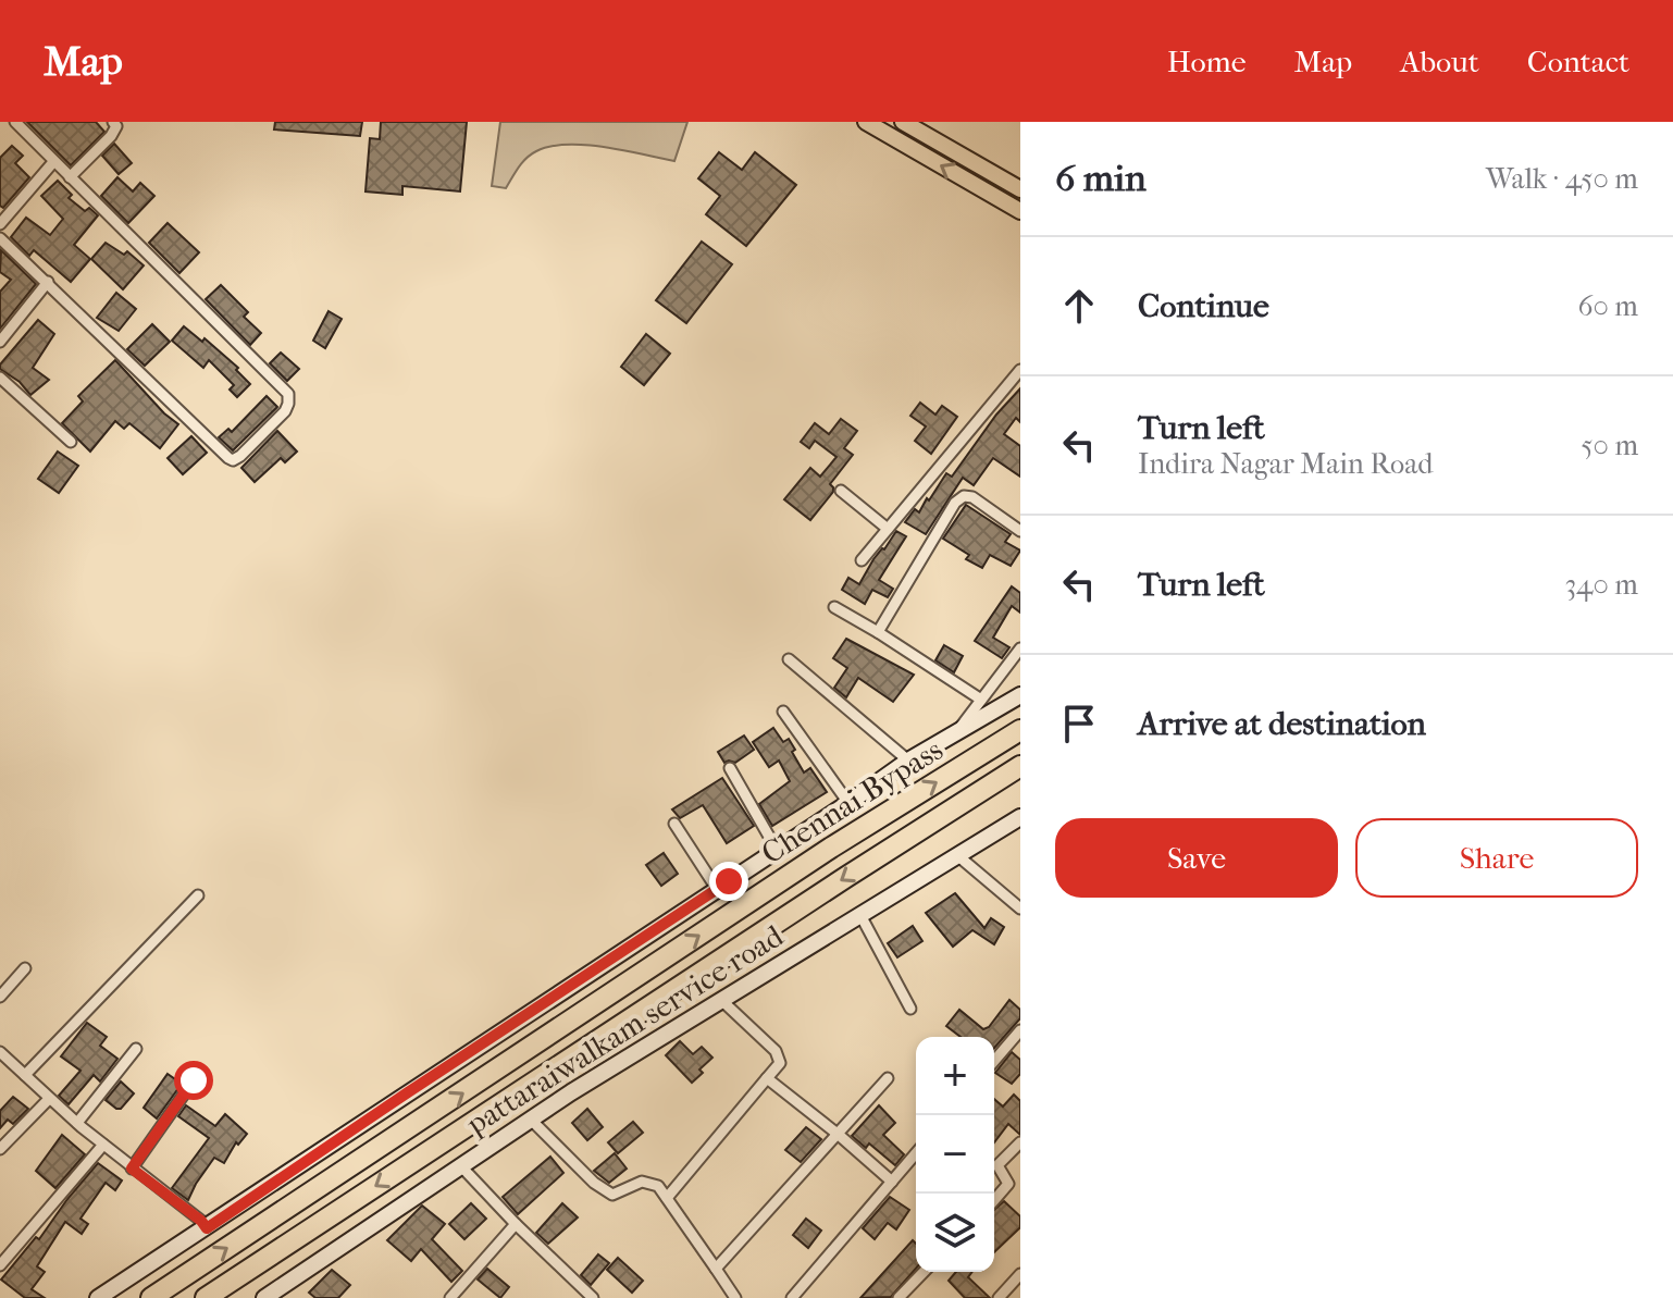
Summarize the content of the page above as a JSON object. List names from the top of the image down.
{
  "streets": {
    "highway": ["Chennai Bypass"],
    "street": ["pattaraiwalkam service road"]
  },
  "page": {
    "header": "Map",
    "nav": [
      "Home",
      "Map",
      "About",
      "Contact"
    ],
    "heading": ["6 min", "Walk · 450 m"],
    "list": [
      ["Continue", "60 m"],
      ["Turn left", "Indira Nagar Main Road", "50 m"],
      ["Turn left", "340 m"],
      "Arrive at destination"
    ],
    "buttons": ["Save", "Share"],
    "map_buttons": ["+", "−"]
  }
}
